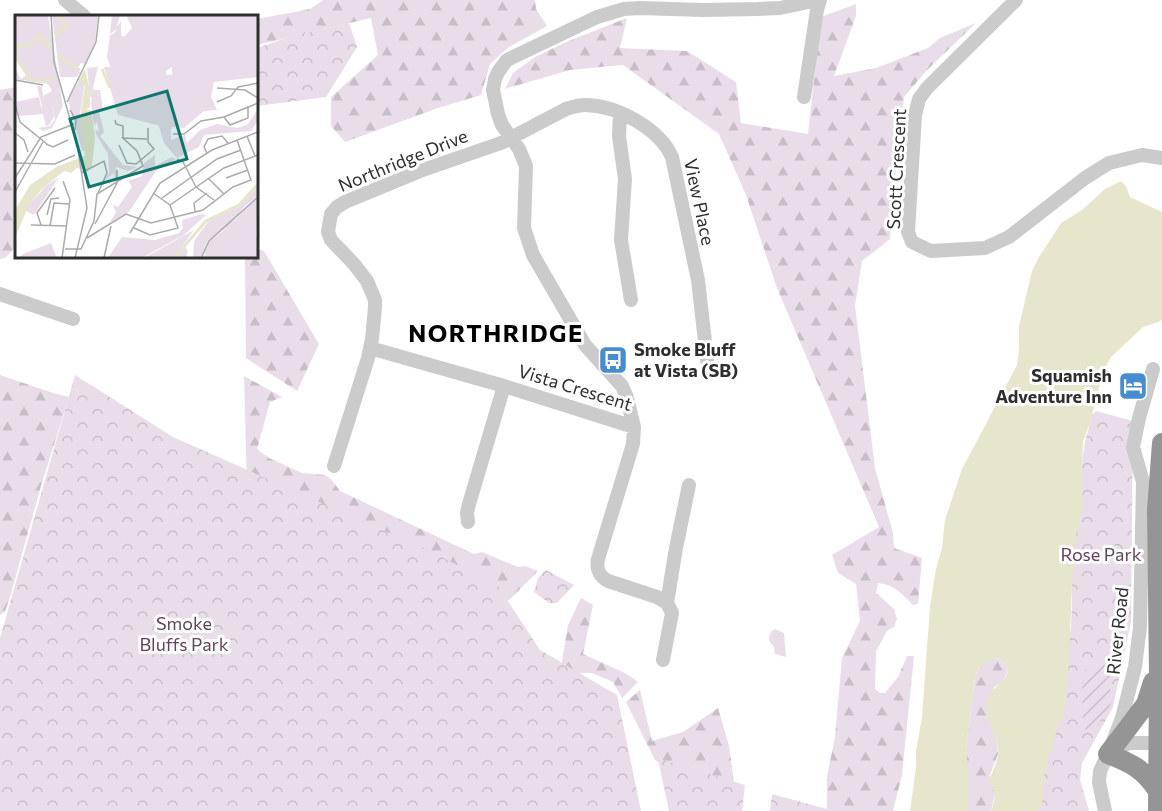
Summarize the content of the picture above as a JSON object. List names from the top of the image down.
{
  "streets": {
    "street": [
      "Northridge Drive",
      "Scott Crescent",
      "View Place",
      "Vista Crescent",
      "River Road"
    ]
  },
  "crossings": [
    ["Northridge Drive", "View Place"],
    ["Northridge Drive", "Vista Crescent"],
    ["View Place", "Vista Crescent"]
  ],
  "districts": ["NORTHRIDGE"],
  "parks": ["Rose Park", "Smoke Bluffs Park"],
  "places": {
    "bus stop": ["Smoke Bluff at Vista (SB)"],
    "hotel": ["Squamish Adventure Inn"]
  }
}
